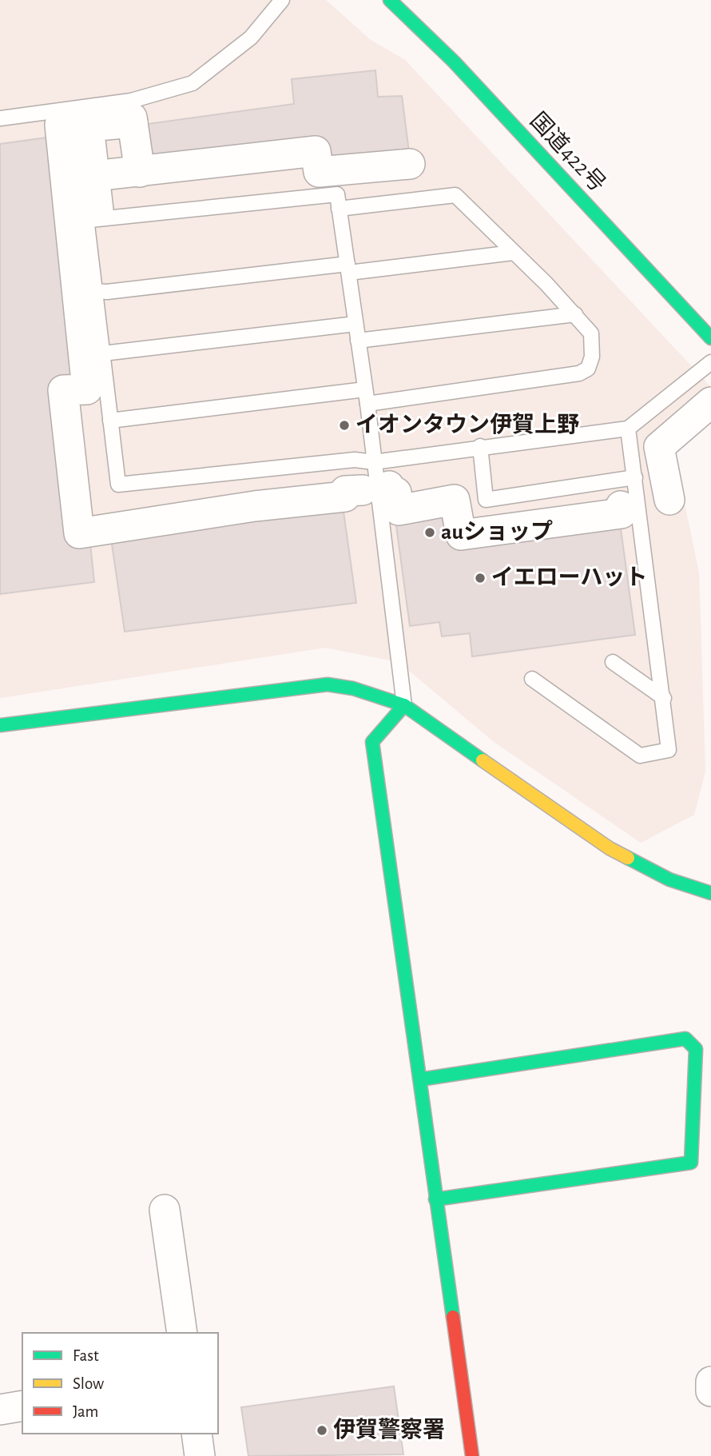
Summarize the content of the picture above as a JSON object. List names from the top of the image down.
{
  "streets": {
    "main road": ["国道422号"]
  },
  "places": [
    "イオンタウン伊賀上野",
    "auショップ",
    "イエローハット",
    "伊賀警察署"
  ],
  "legend": ["Fast", "Slow", "Jam"]
}
